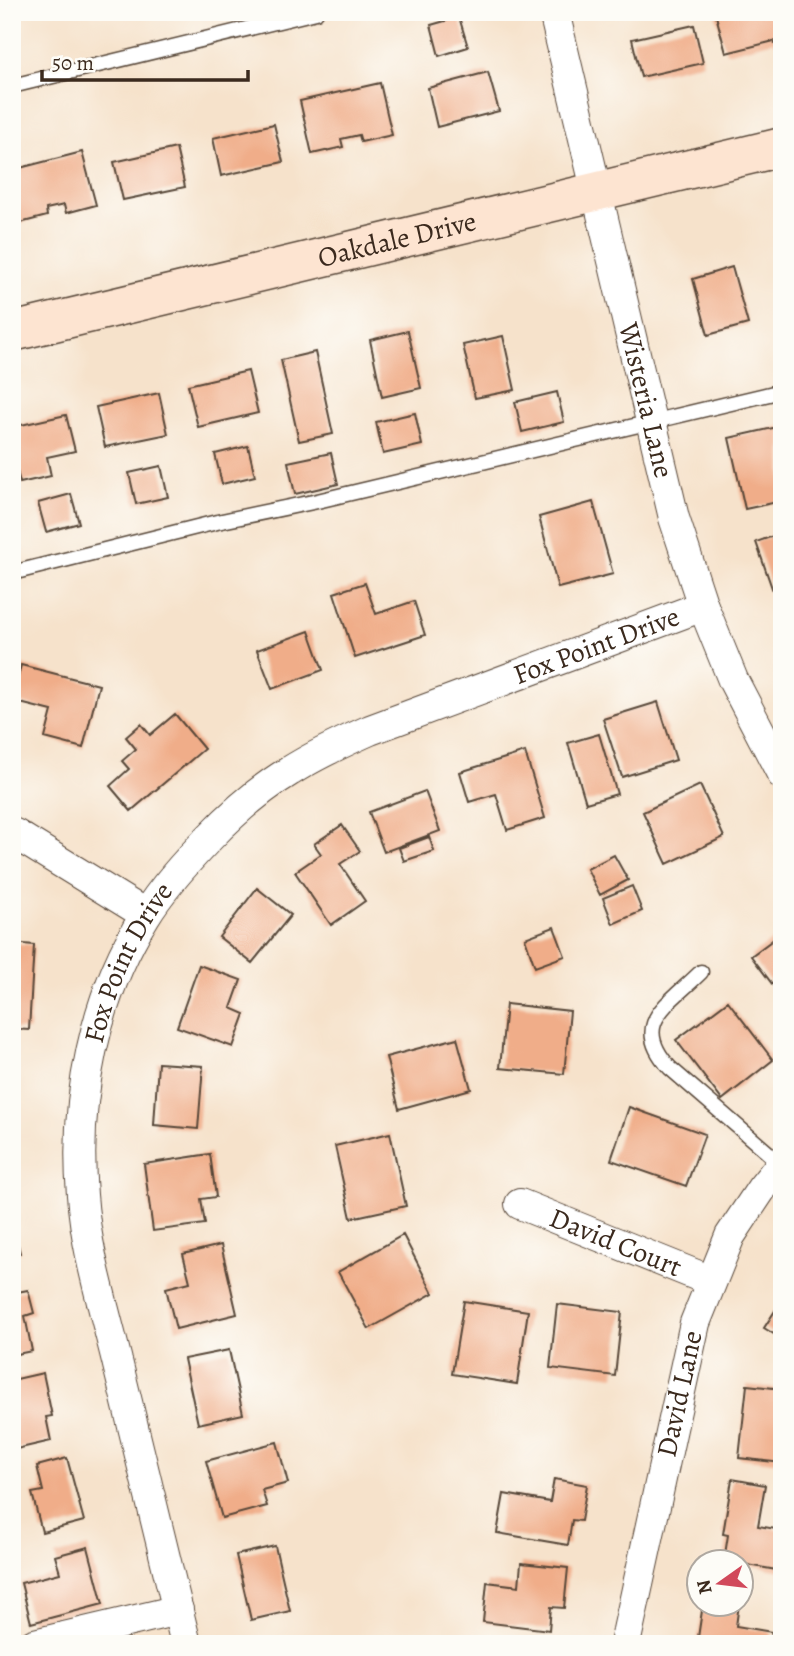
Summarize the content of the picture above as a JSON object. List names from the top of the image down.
{
  "streets": {
    "street": [
      "Oakdale Drive",
      "Wisteria Lane",
      "Fox Point Drive",
      "David Court",
      "David Lane"
    ]
  },
  "crossings": [
    ["Oakdale Drive", "Wisteria Lane"],
    ["Wisteria Lane", "Fox Point Drive"],
    ["David Court", "David Lane"]
  ],
  "scale_bar": "50 m",
  "north": "left"
}
